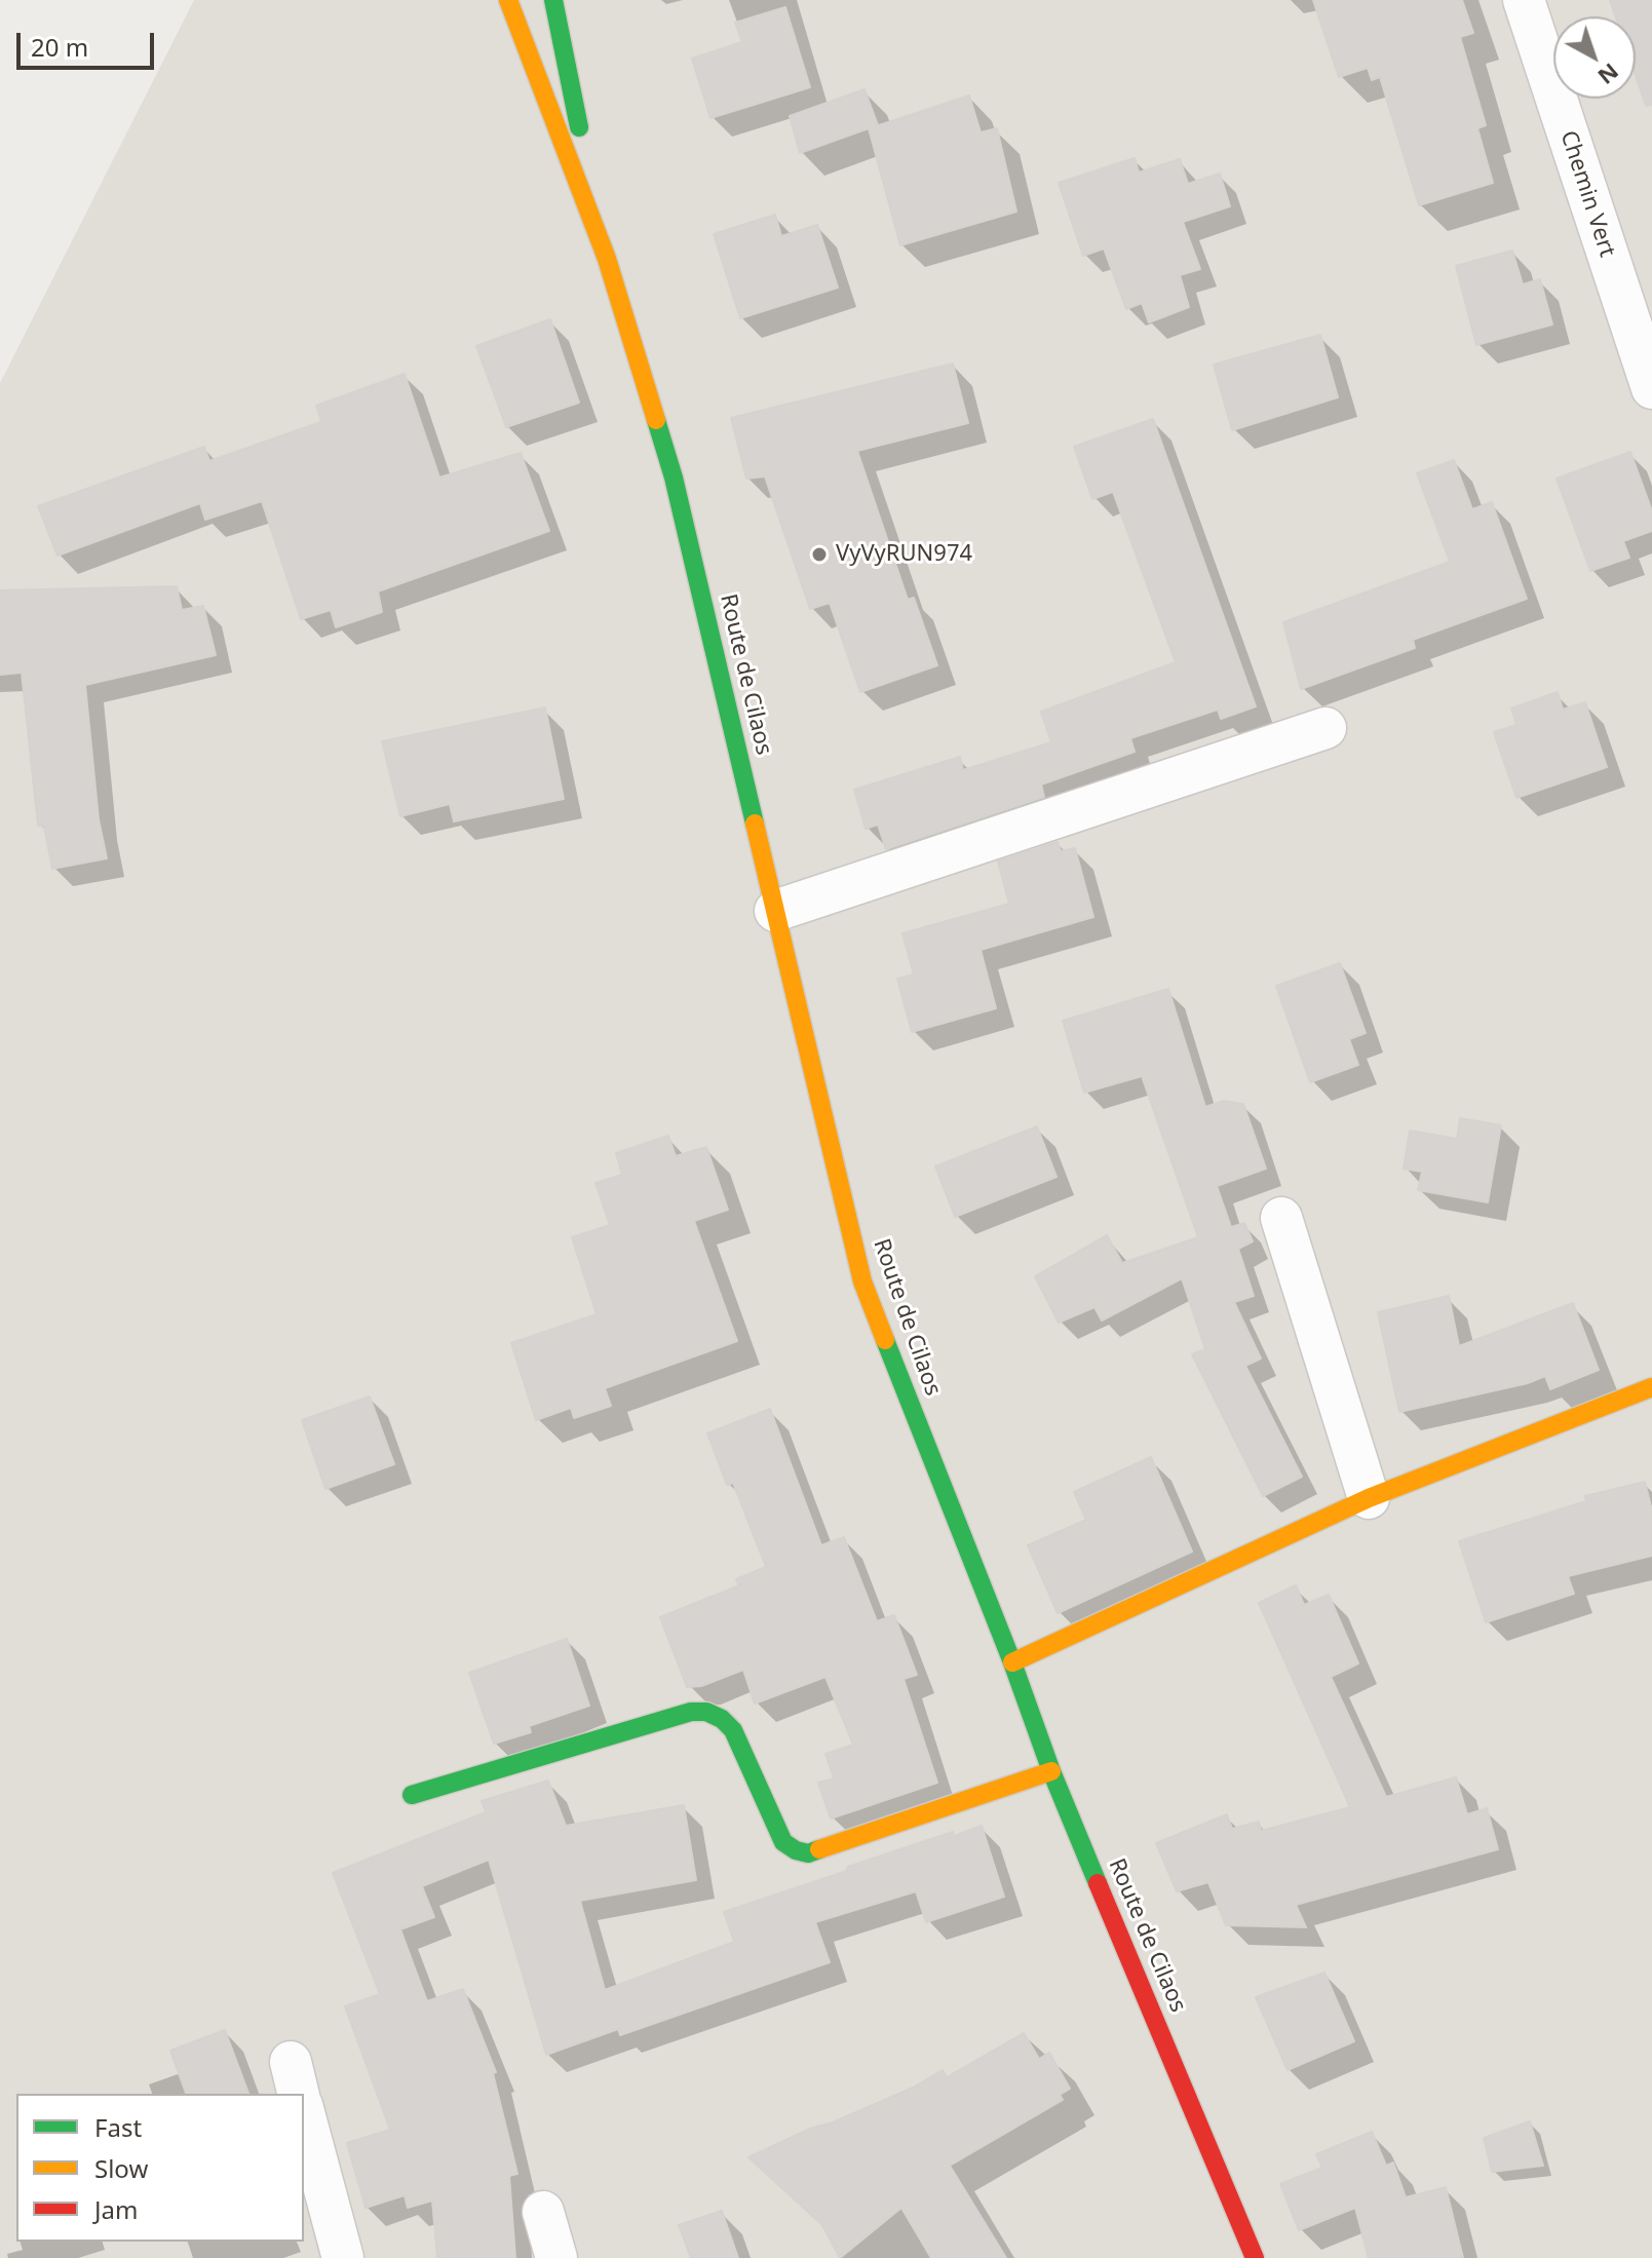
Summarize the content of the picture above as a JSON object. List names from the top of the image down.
{
  "streets": {
    "main road": ["Route de Cilaos"],
    "street": ["Chemin Vert"]
  },
  "places": ["VyVyRUN974"],
  "legend": ["Fast", "Slow", "Jam"],
  "scale_bar": "20 m",
  "north": "bottom right"
}
